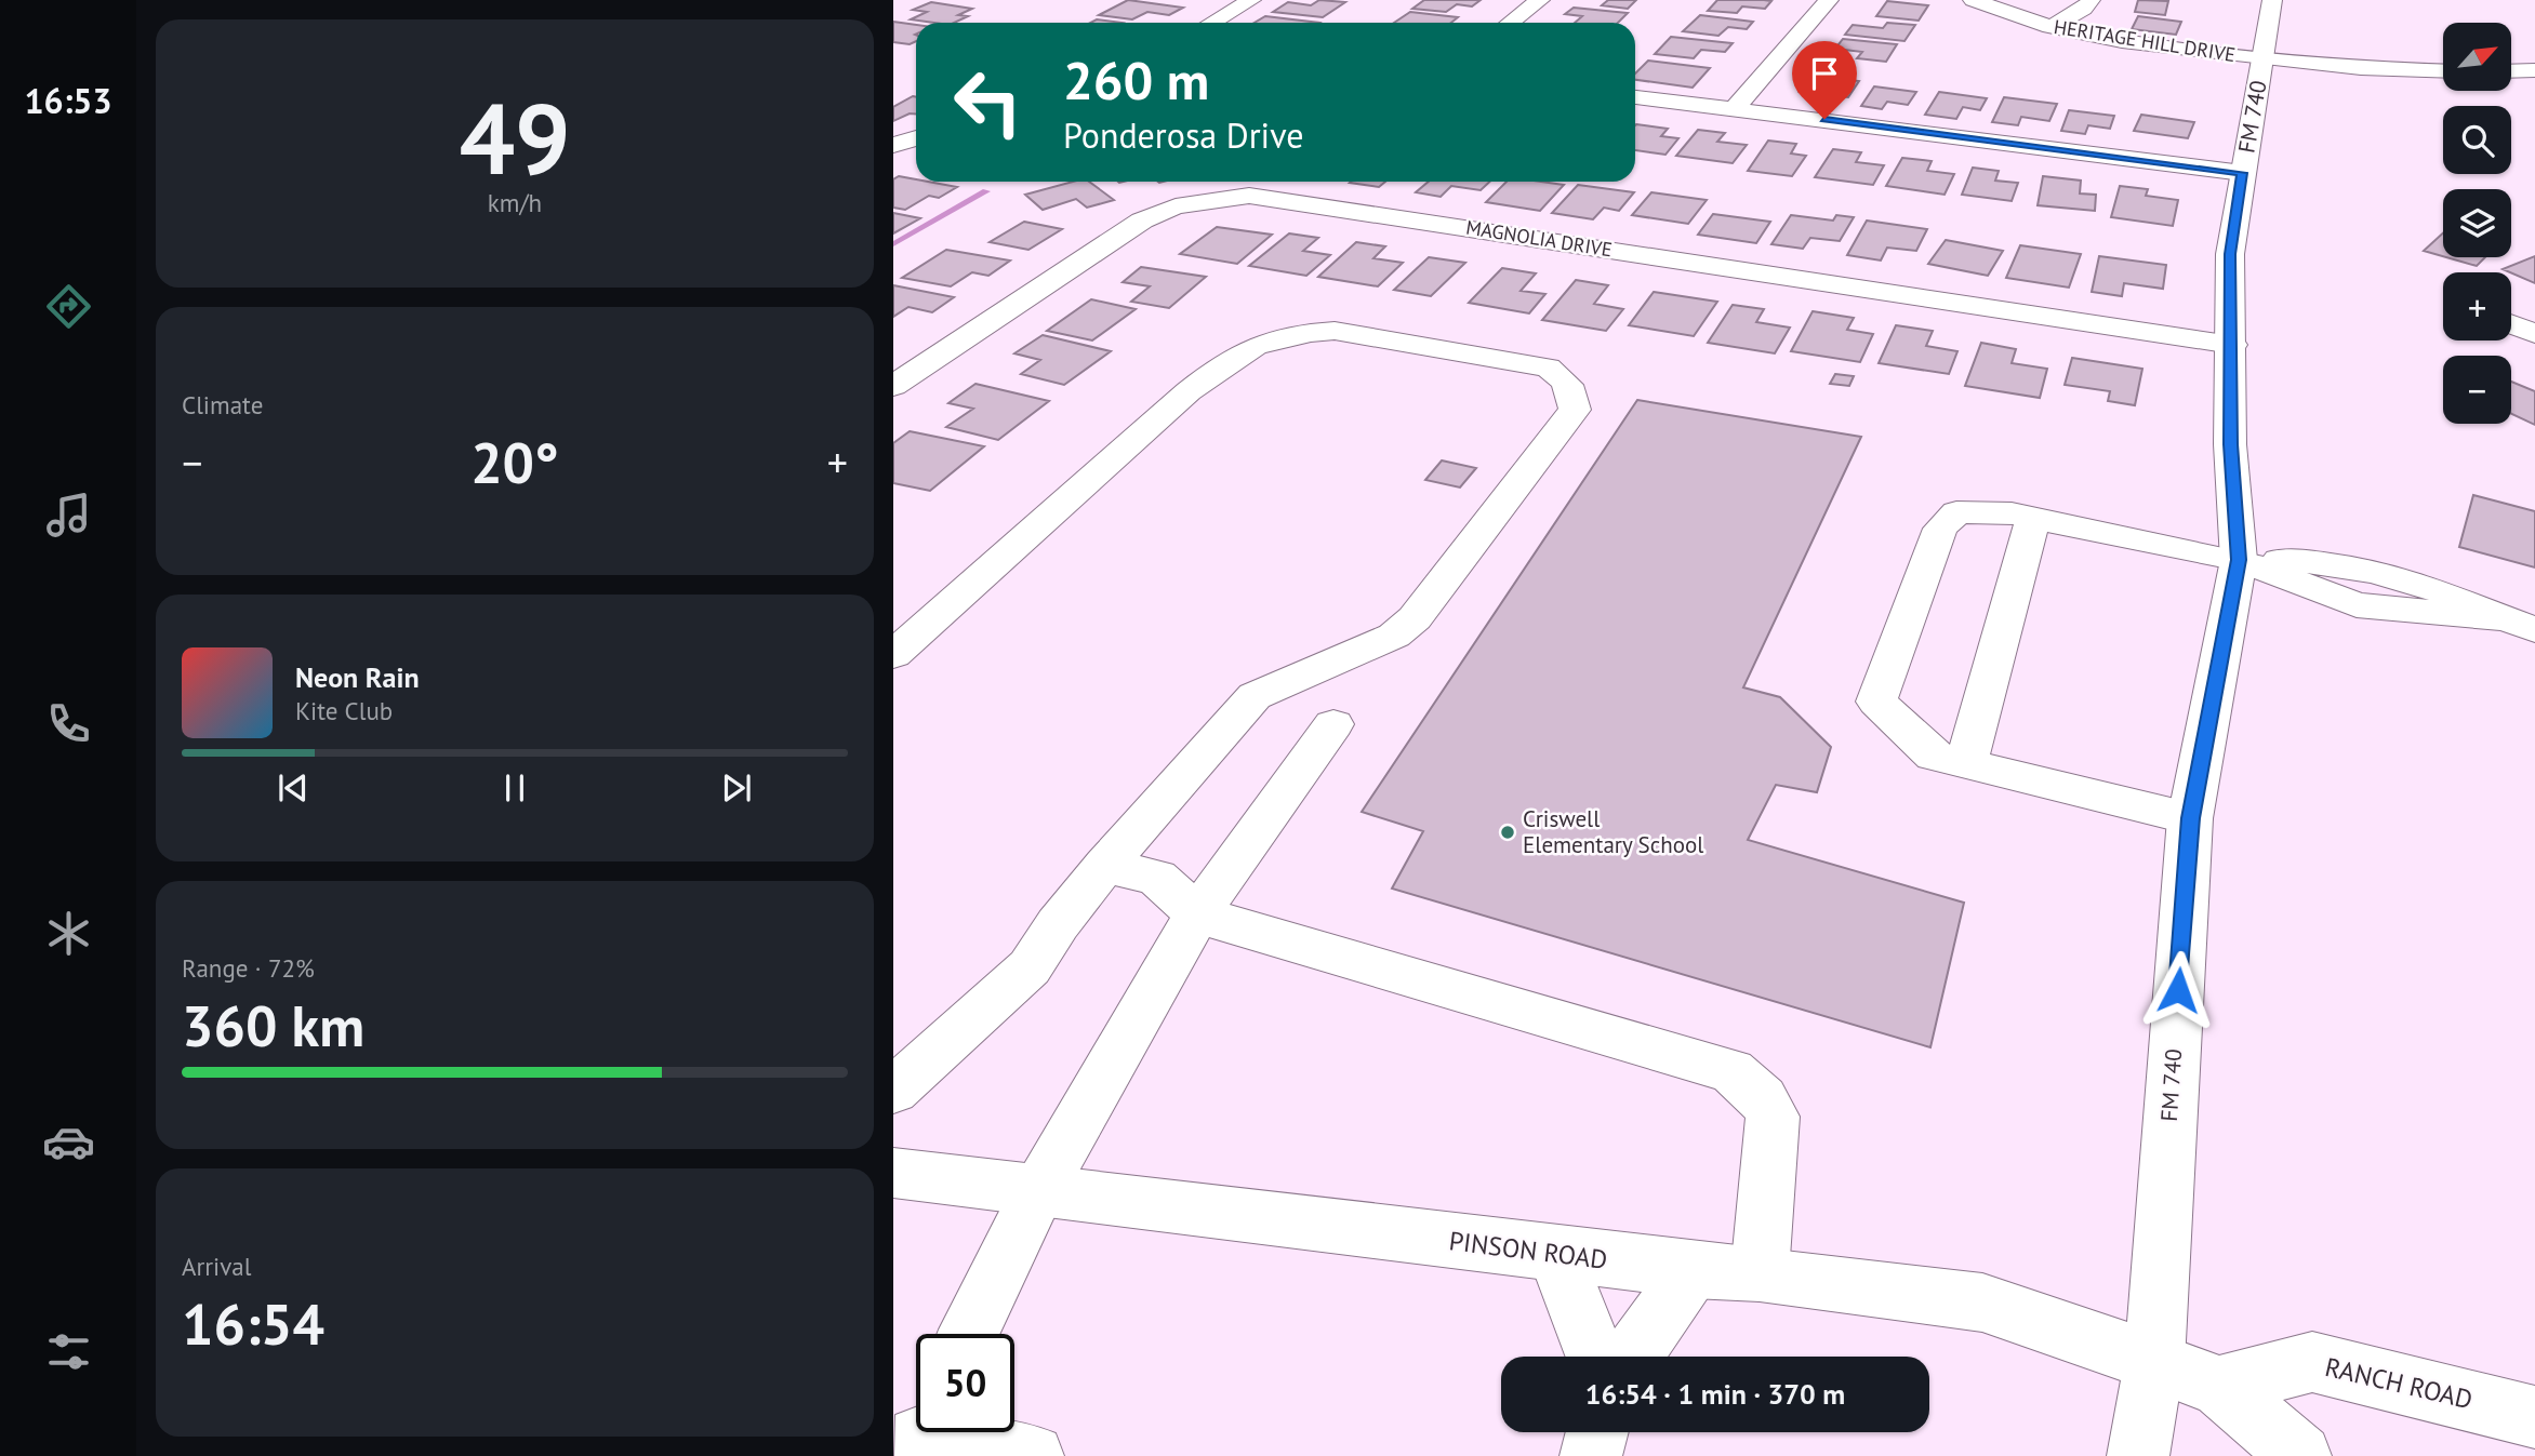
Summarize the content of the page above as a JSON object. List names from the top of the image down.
{
  "streets": {
    "street": [
      "HERITAGE HILL DRIVE",
      "FM 740",
      "MAGNOLIA DRIVE",
      "PINSON ROAD",
      "RANCH ROAD"
    ]
  },
  "crossings": [
    ["HERITAGE HILL DRIVE", "FM 740"],
    ["FM 740", "MAGNOLIA DRIVE"],
    ["FM 740", "PINSON ROAD"]
  ],
  "places": ["Criswell Elementary School"],
  "north": "top right",
  "page": {
    "tabs": "16:53",
    "tile": [
      ["49", "km/h"],
      "Climate",
      ["Range · 72%", "360 km"],
      ["Arrival", "16:54"]
    ],
    "map_buttons": ["+", "−"],
    "turn": ["260 m", "Ponderosa Drive"],
    "heat": ["−", "20°", "+"],
    "song": ["Neon Rain", "Kite Club"],
    "limit": "50",
    "trip": "16:54 · 1 min · 370 m"
  }
}
